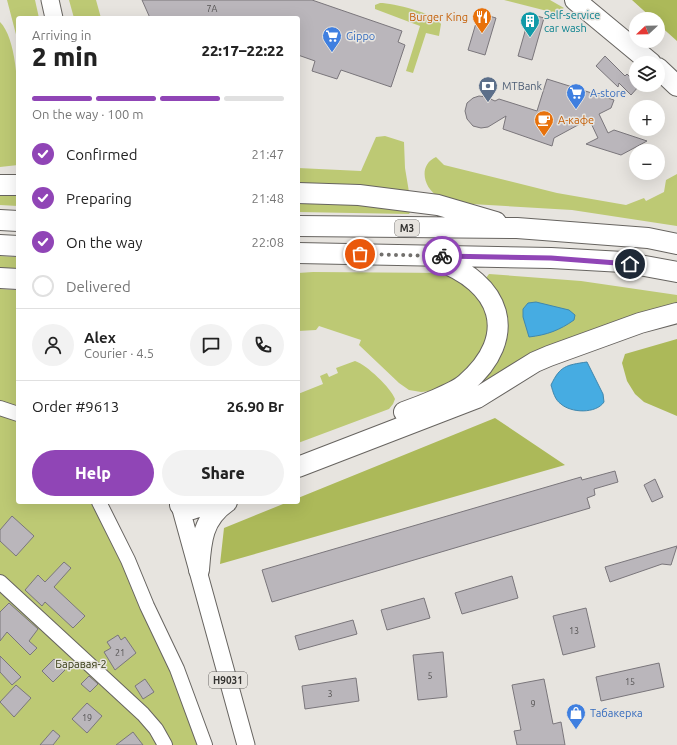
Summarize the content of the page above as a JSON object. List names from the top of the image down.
{
  "streets": {
    "highway": ["М3"],
    "main road": ["Н9031"]
  },
  "parks": ["Баравая-2"],
  "places": {
    "restaurant": ["Burger King"],
    "building": ["Self-service car wash"],
    "supermarket": ["Gippo", "A-store"],
    "bank": ["MTBank"],
    "cafe": ["А-кафе"],
    "shop": ["Табакерка"]
  },
  "house_numbers": [
    "7А",
    "13",
    "21",
    "5",
    "15",
    "3",
    "9",
    "19"
  ],
  "north": "left",
  "page": {
    "map_buttons": ["+", "−"],
    "heading": ["2 min", "Arriving in", "22:17–22:22"],
    "panel": [
      "Alex",
      "Courier · 4.5",
      "Order #9613",
      "26.90 Br"
    ],
    "bar": "On the way · 100 m",
    "list": [
      ["Confirmed", "21:47"],
      ["Preparing", "21:48"],
      ["On the way", "22:08"],
      "Delivered"
    ],
    "buttons": ["Help", "Share"]
  }
}
